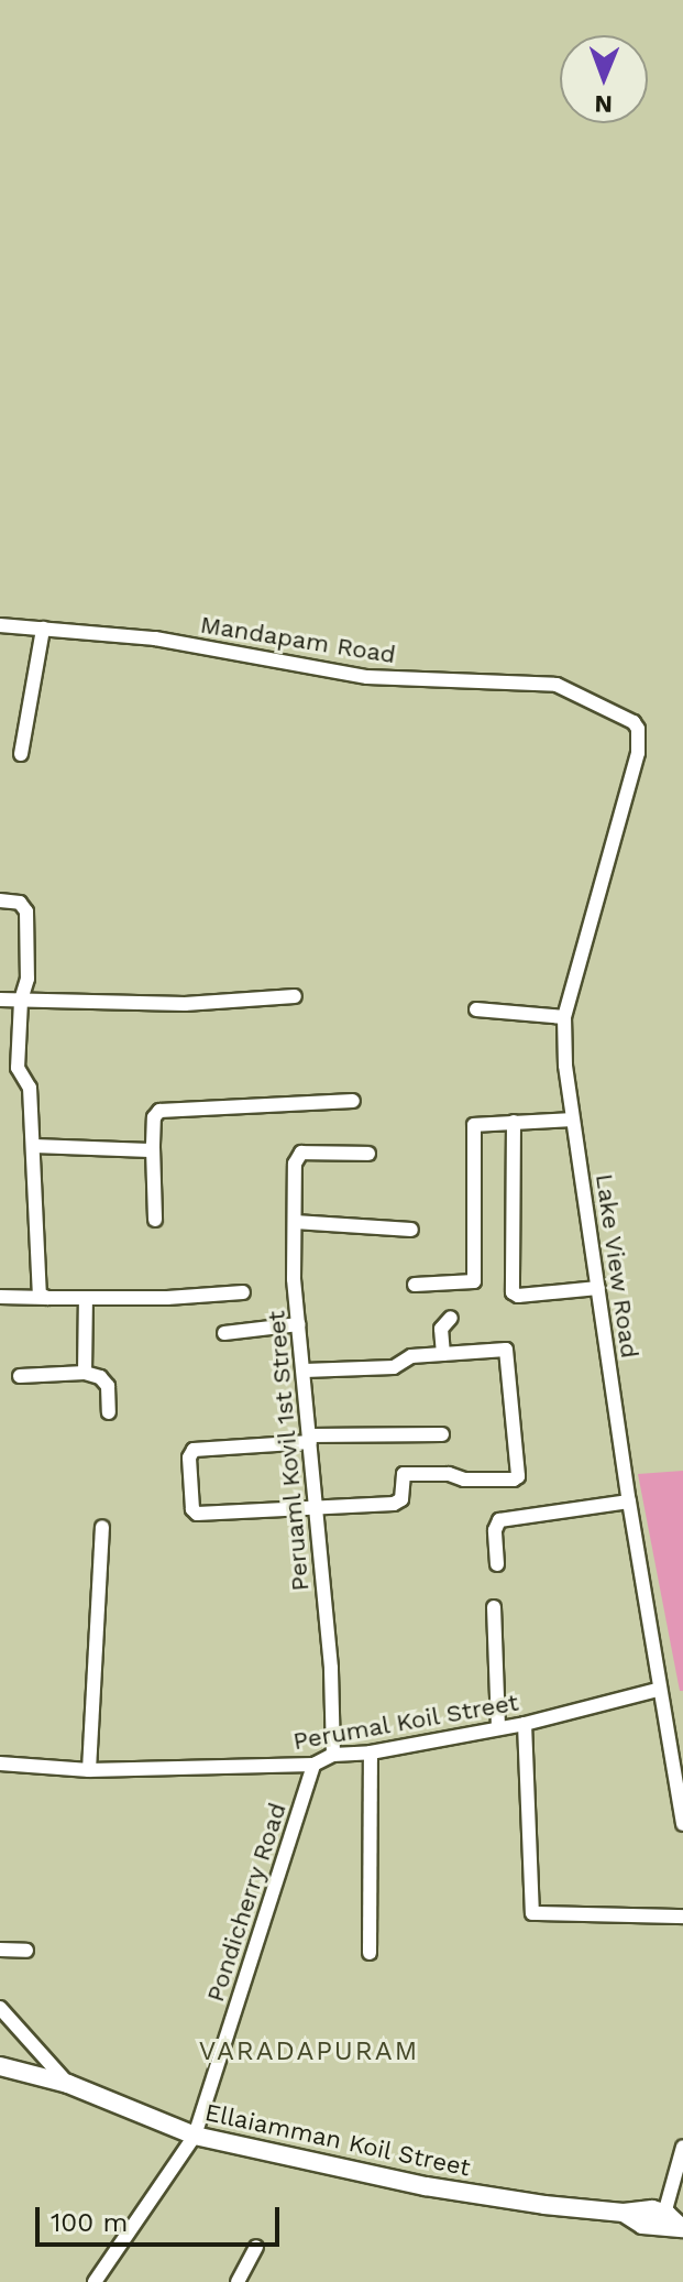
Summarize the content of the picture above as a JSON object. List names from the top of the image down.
{
  "streets": {
    "street": [
      "Mandapam Road",
      "Lake View Road",
      "Peruaml Kovil 1st Street",
      "Perumal Koil Street",
      "Pondicherry Road",
      "Ellaiamman Koil Street"
    ]
  },
  "crossings": [
    ["Mandapam Road", "Lake View Road"],
    ["Lake View Road", "Perumal Koil Street"],
    ["Peruaml Kovil 1st Street", "Perumal Koil Street"],
    ["Perumal Koil Street", "Pondicherry Road"],
    ["Pondicherry Road", "Ellaiamman Koil Street"]
  ],
  "districts": ["VARADAPURAM"],
  "scale_bar": "100 m",
  "north": "bottom"
}
